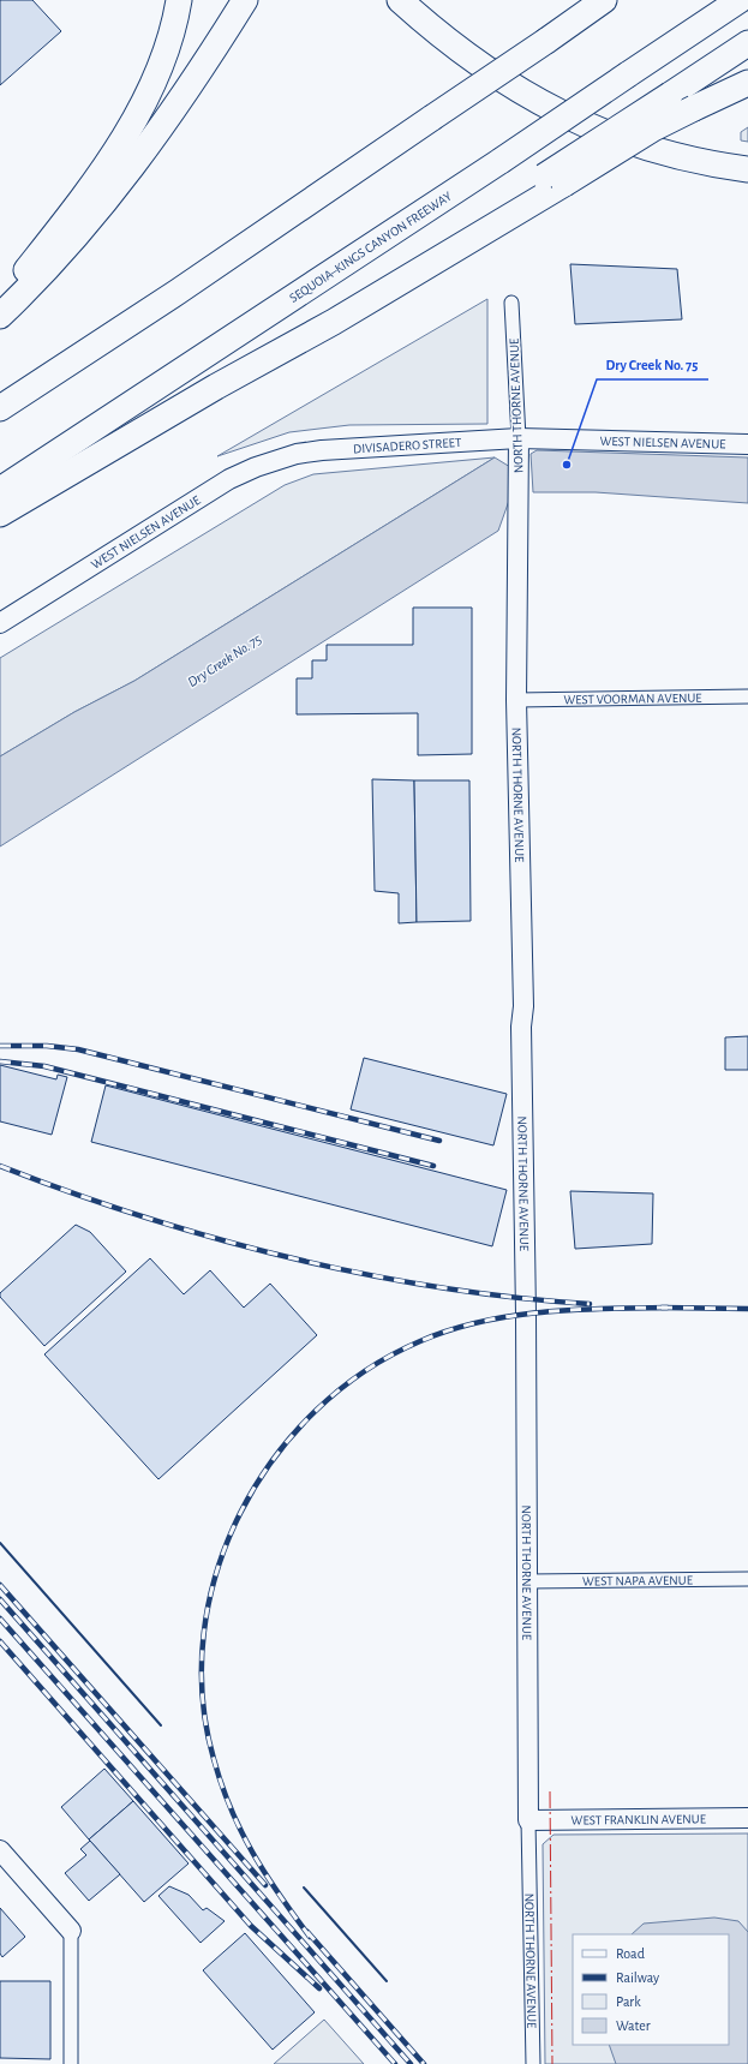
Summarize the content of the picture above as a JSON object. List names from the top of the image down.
{
  "streets": {
    "highway": ["SEQUOIA–KINGS CANYON FREEWAY"],
    "street": [
      "NORTH THORNE AVENUE",
      "WEST NIELSEN AVENUE",
      "DIVISADERO STREET",
      "WEST VOORMAN AVENUE",
      "WEST NAPA AVENUE",
      "WEST FRANKLIN AVENUE"
    ]
  },
  "crossings": [
    ["NORTH THORNE AVENUE", "WEST NIELSEN AVENUE"],
    ["NORTH THORNE AVENUE", "DIVISADERO STREET"],
    ["NORTH THORNE AVENUE", "WEST VOORMAN AVENUE"],
    ["NORTH THORNE AVENUE", "WEST NAPA AVENUE"],
    ["NORTH THORNE AVENUE", "WEST FRANKLIN AVENUE"],
    ["WEST NIELSEN AVENUE", "DIVISADERO STREET"]
  ],
  "water": ["Dry Creek No. 75"],
  "places": ["Dry Creek No. 75"],
  "legend": [
    "Road",
    "Railway",
    "Park",
    "Water"
  ]
}
